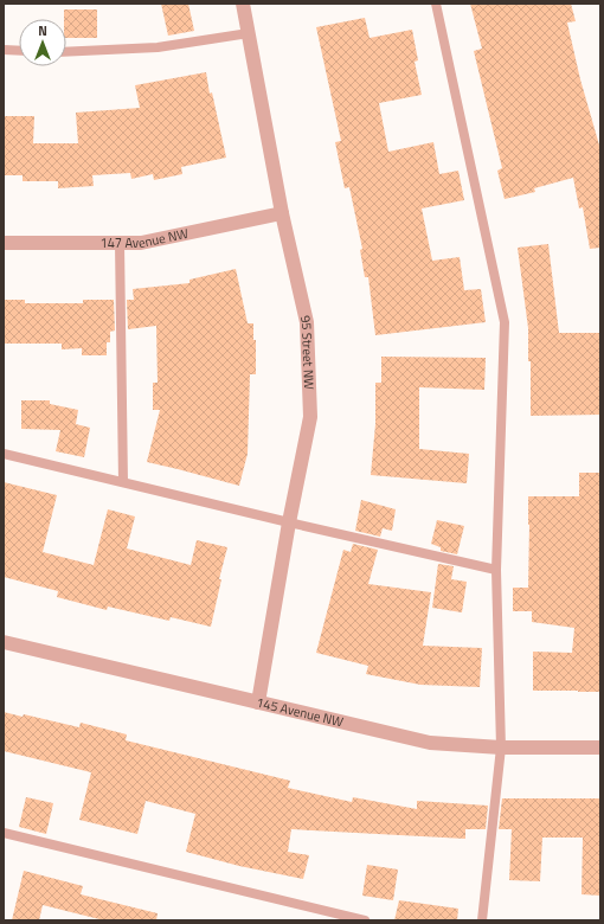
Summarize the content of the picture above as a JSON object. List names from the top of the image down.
{
  "streets": {
    "street": ["147 Avenue NW", "95 Street NW", "145 Avenue NW"]
  },
  "crossings": [
    ["147 Avenue NW", "95 Street NW"],
    ["95 Street NW", "145 Avenue NW"]
  ],
  "north": "top"
}
